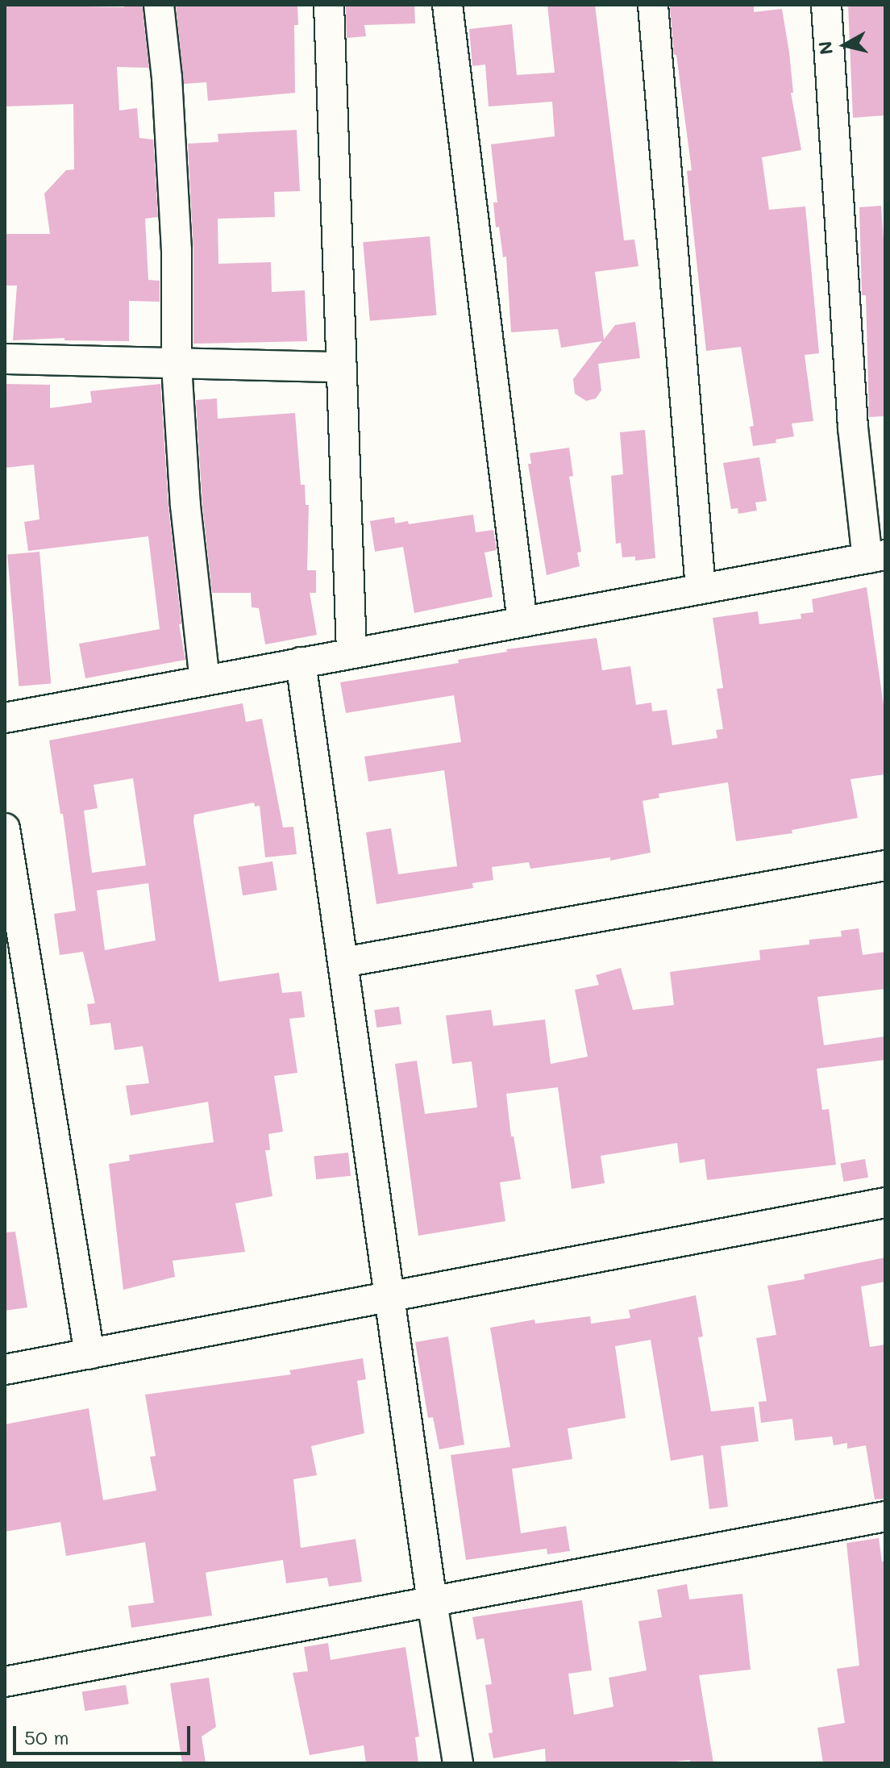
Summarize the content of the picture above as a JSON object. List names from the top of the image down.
{
  "scale_bar": "50 m",
  "north": "left"
}
